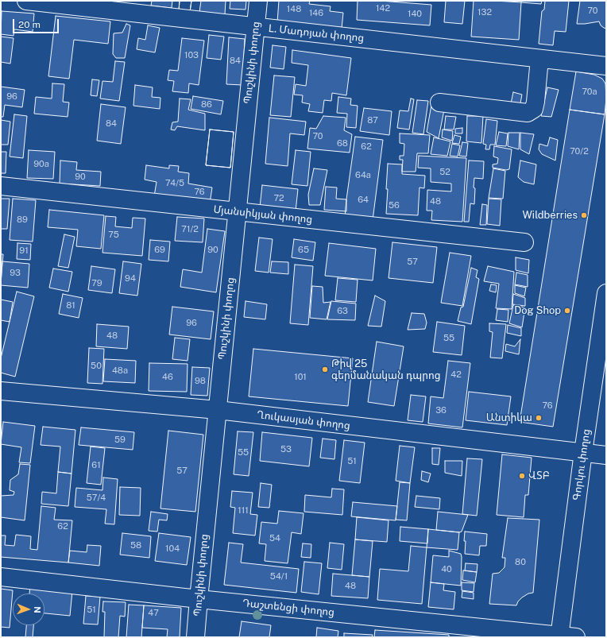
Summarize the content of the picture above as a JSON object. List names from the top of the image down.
{
  "streets": {
    "street": [
      "L. Մադոյան փողոց",
      "Պուշկինի փողոց",
      "Մյանսիկյան փողոց",
      "Ղուկասյան փողոց",
      "Գորկու փողոց",
      "Դաշտենցի փողոց"
    ]
  },
  "crossings": [
    ["L. Մադոյան փողոց", "Պուշկինի փողոց"],
    ["Պուշկինի փողոց", "Մյանսիկյան փողոց"],
    ["Պուշկինի փողոց", "Ղուկասյան փողոց"],
    ["Պուշկինի փողոց", "Դաշտենցի փողոց"],
    ["Ղուկասյան փողոց", "Գորկու փողոց"],
    ["Գորկու փողոց", "Դաշտենցի փողոց"]
  ],
  "places": [
    "Wildberries",
    "Dog Shop",
    "Թիվ 25 գերմանական դպրոց",
    "Անտիկա",
    "ՎՏԲ"
  ],
  "house_numbers": [
    "142",
    "148",
    "70",
    "132",
    "146",
    "140",
    "103",
    "84",
    "70a",
    "96",
    "86",
    "87",
    "84",
    "70",
    "68",
    "62",
    "70/2",
    "90a",
    "52",
    "64a",
    "90",
    "74/5",
    "76",
    "72",
    "64",
    "48",
    "56",
    "89",
    "71/2",
    "75",
    "69",
    "90",
    "65",
    "91",
    "57",
    "93",
    "94",
    "79",
    "81",
    "63",
    "96",
    "48",
    "55",
    "50",
    "48a",
    "42",
    "46",
    "101",
    "98",
    "76",
    "36",
    "59",
    "53",
    "55",
    "51",
    "61",
    "57",
    "57/4",
    "111",
    "62",
    "54",
    "58",
    "104",
    "80",
    "40",
    "54/1",
    "48",
    "51",
    "47"
  ],
  "scale_bar": "20 m",
  "north": "right"
}
